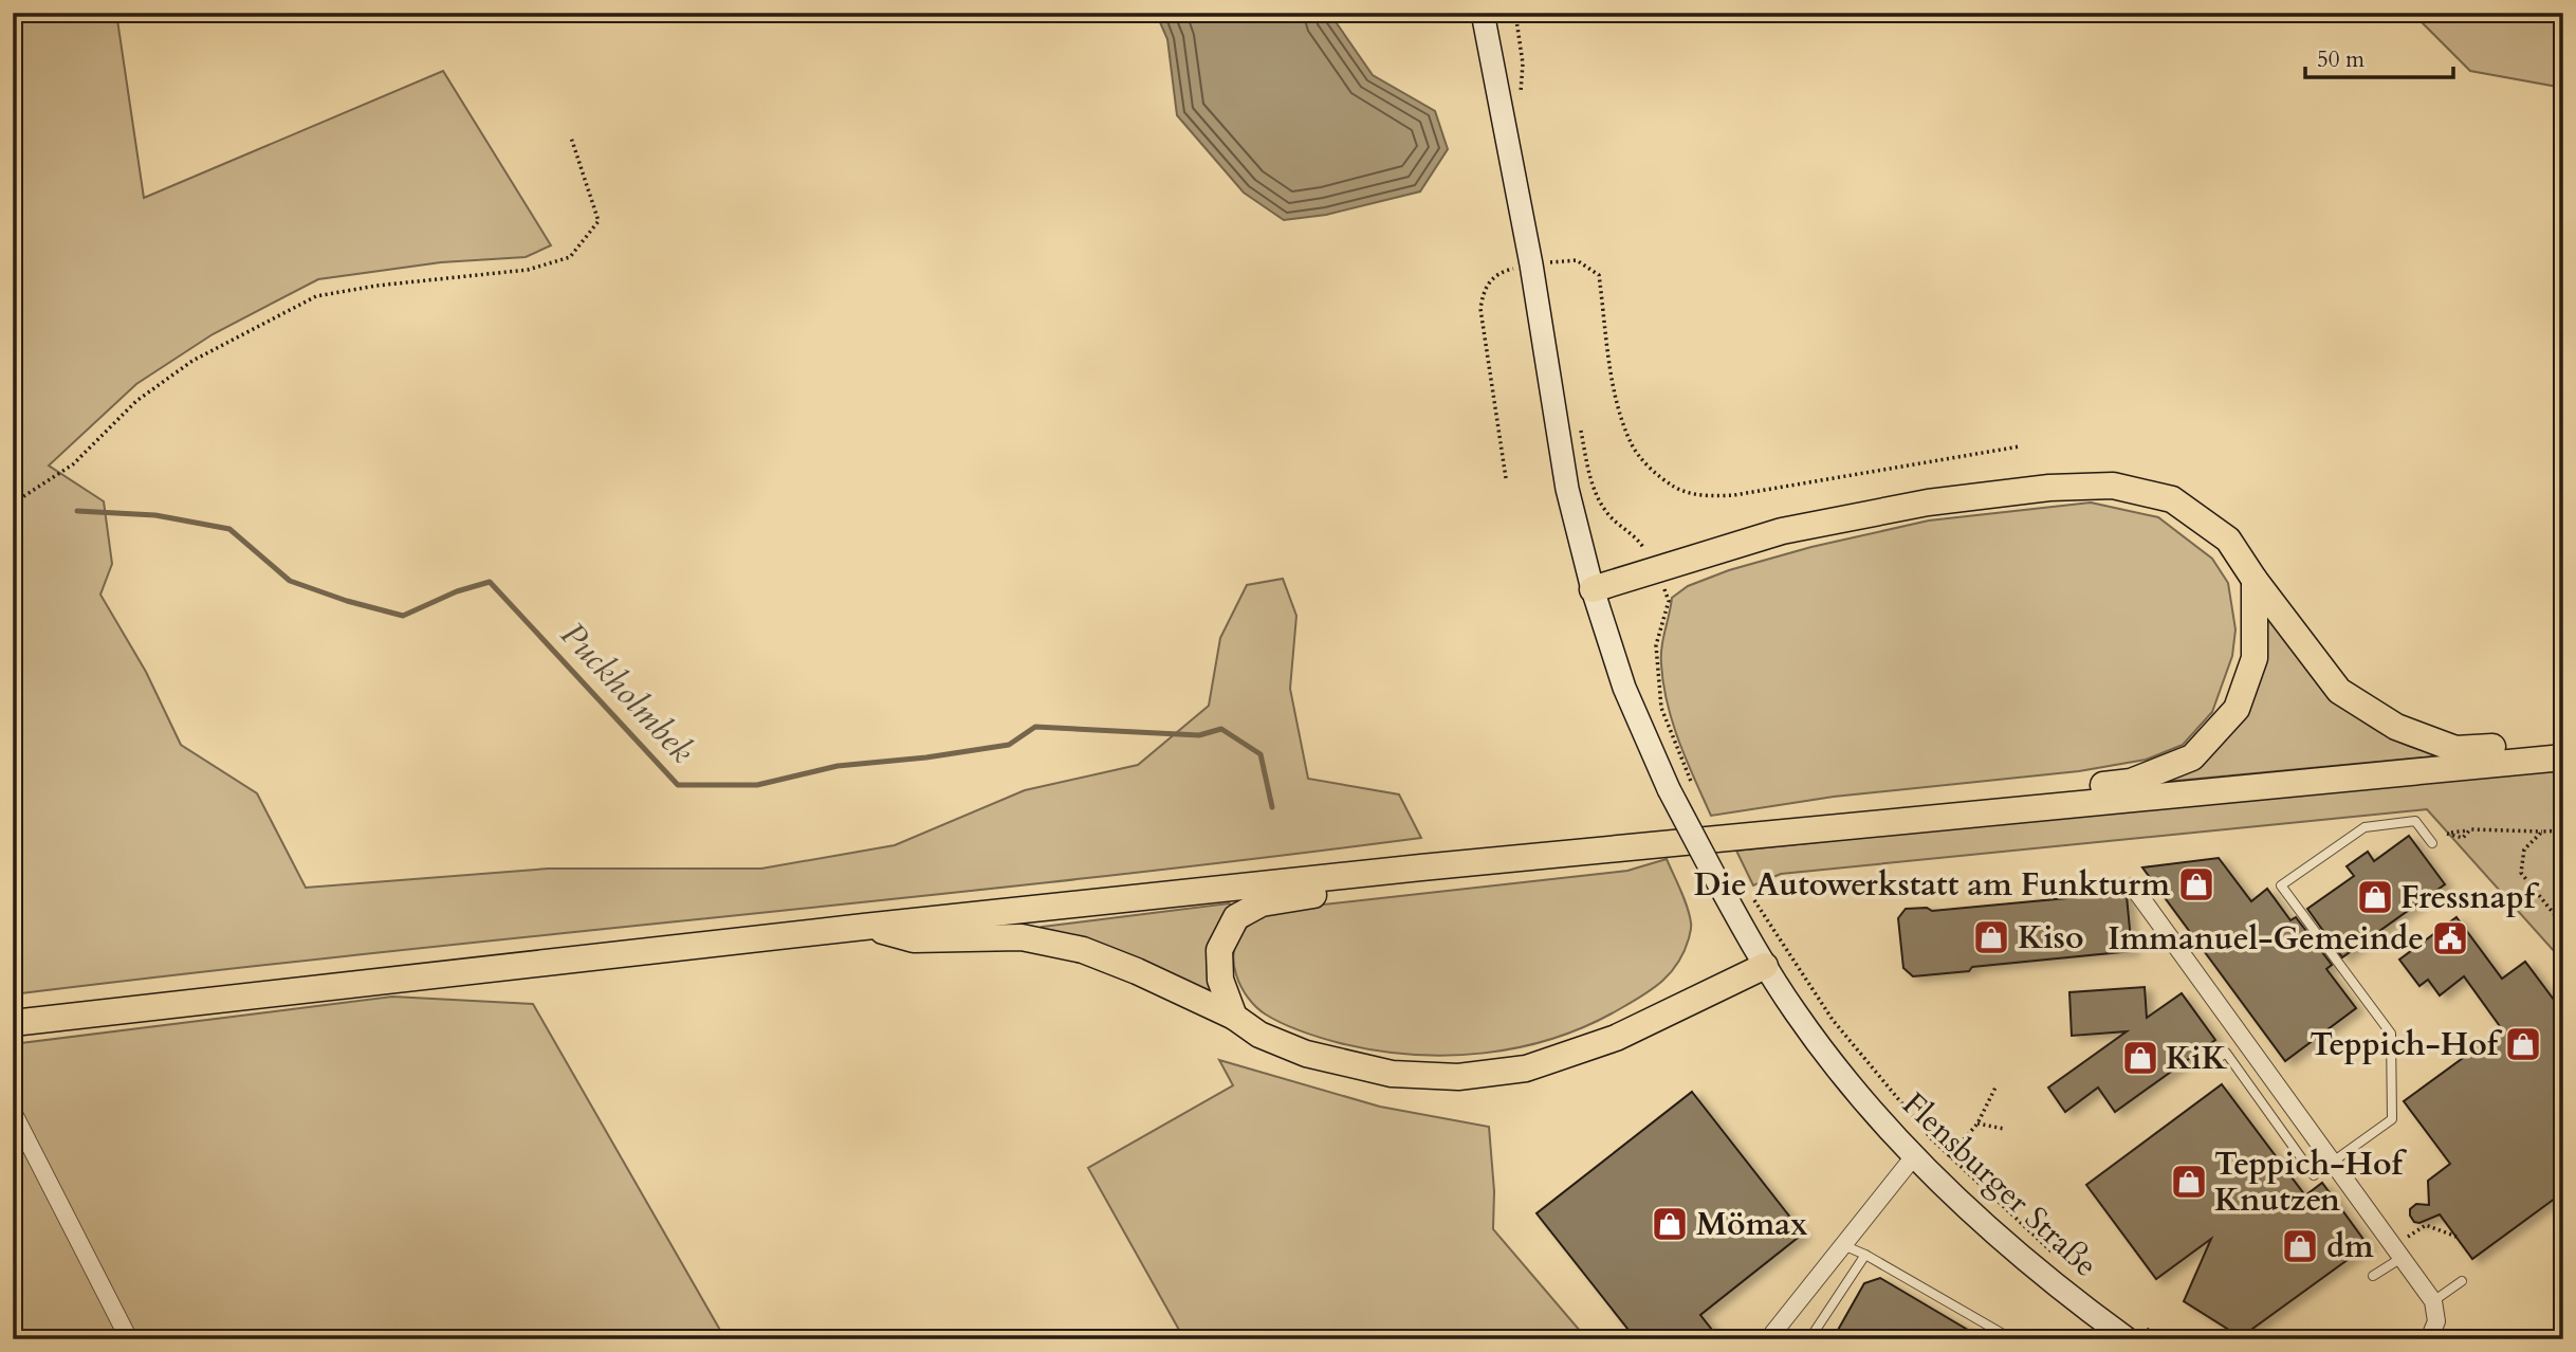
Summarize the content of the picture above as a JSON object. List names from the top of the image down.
{
  "streets": {
    "street": ["Flensburger Straße"]
  },
  "water": ["Puckholmbek"],
  "places": {
    "shop": [
      "Die Autowerkstatt am Funkturm",
      "Fressnapf",
      "Kiso",
      "Teppich-Hof",
      "KiK",
      "Teppich-Hof Knutzen",
      "Mömax",
      "dm"
    ],
    "public building": ["Immanuel-Gemeinde"]
  },
  "scale_bar": "50 m"
}
